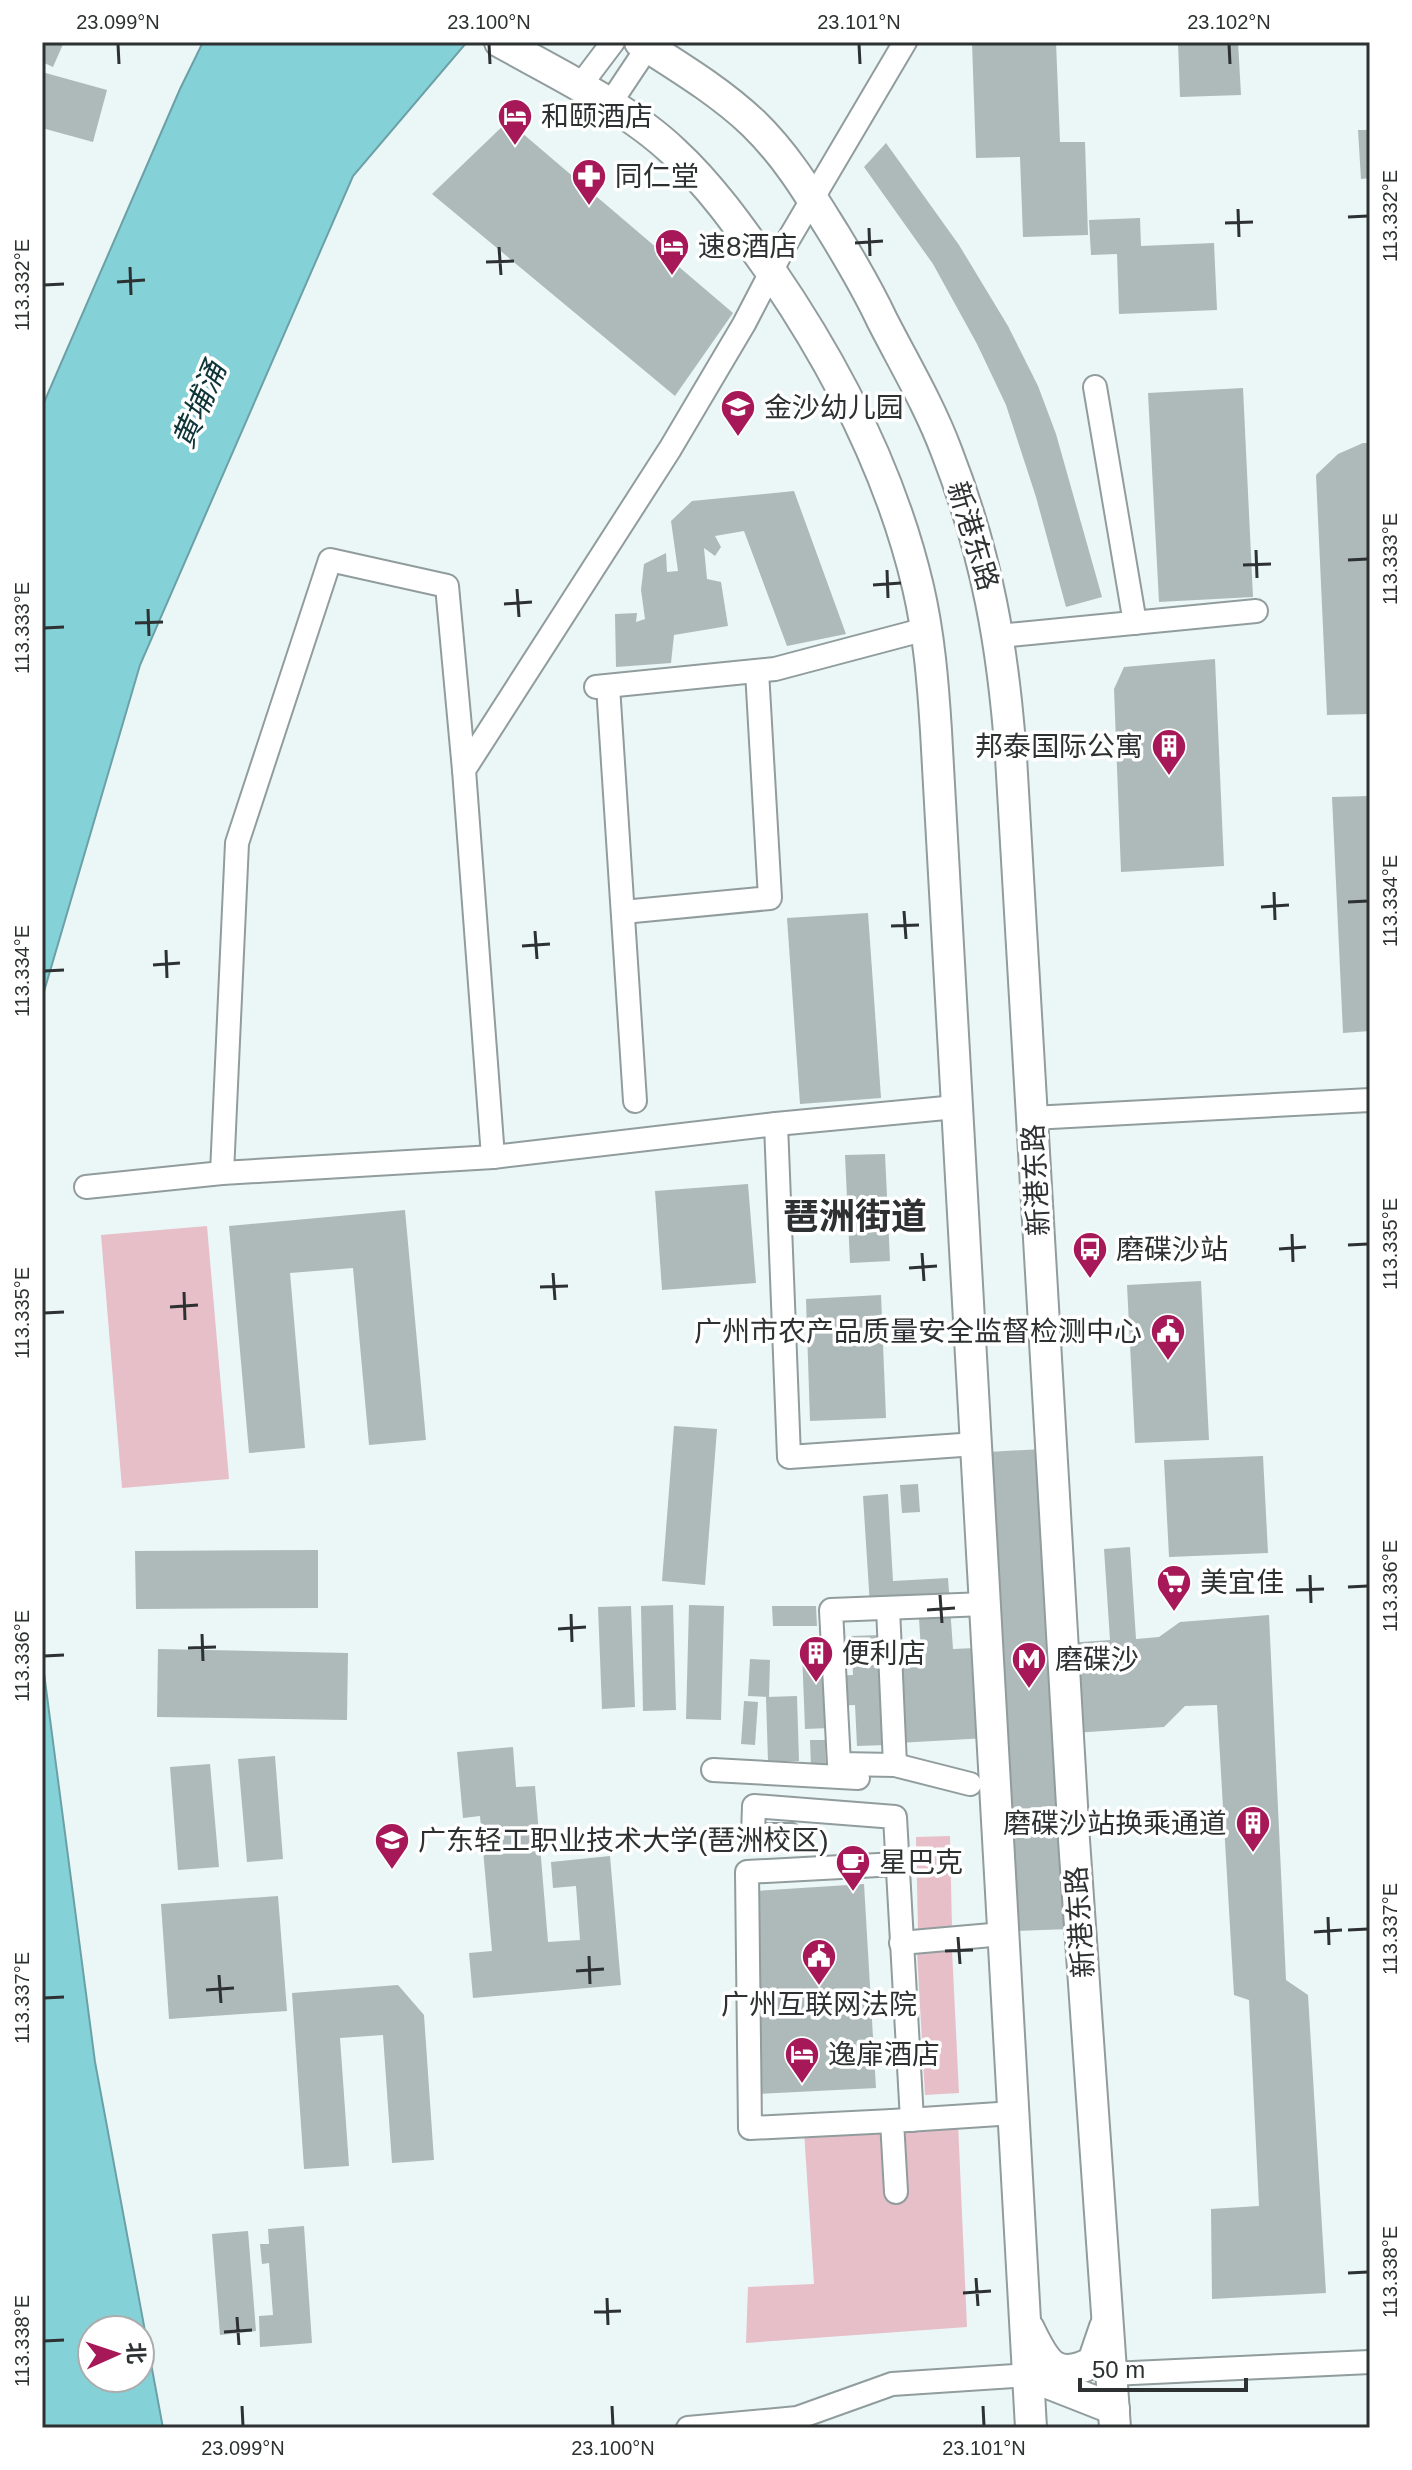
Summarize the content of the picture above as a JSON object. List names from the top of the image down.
{
  "streets": {
    "main road": ["新港东路"]
  },
  "districts": ["琶洲街道"],
  "water": ["黄埔涌"],
  "places": {
    "hotel": ["和颐酒店", "速8酒店", "逸扉酒店"],
    "pharmacy": ["同仁堂"],
    "school or university": ["金沙幼儿园", "广东轻工职业技术大学(琶洲校区)"],
    "building": ["邦泰国际公寓", "便利店", "磨碟沙站换乘通道"],
    "bus stop": ["磨碟沙站"],
    "public building": ["广州市农产品质量安全监督检测中心", "广州互联网法院"],
    "supermarket": ["美宜佳"],
    "metro station": ["磨碟沙"],
    "cafe": ["星巴克"]
  },
  "scale_bar": "50 m",
  "north": "right",
  "coordinates": [
    "23.099°N",
    "23.100°N",
    "23.101°N",
    "23.102°N",
    "113.332°E",
    "113.333°E",
    "113.334°E",
    "113.335°E",
    "113.336°E",
    "113.337°E",
    "113.338°E"
  ]
}
